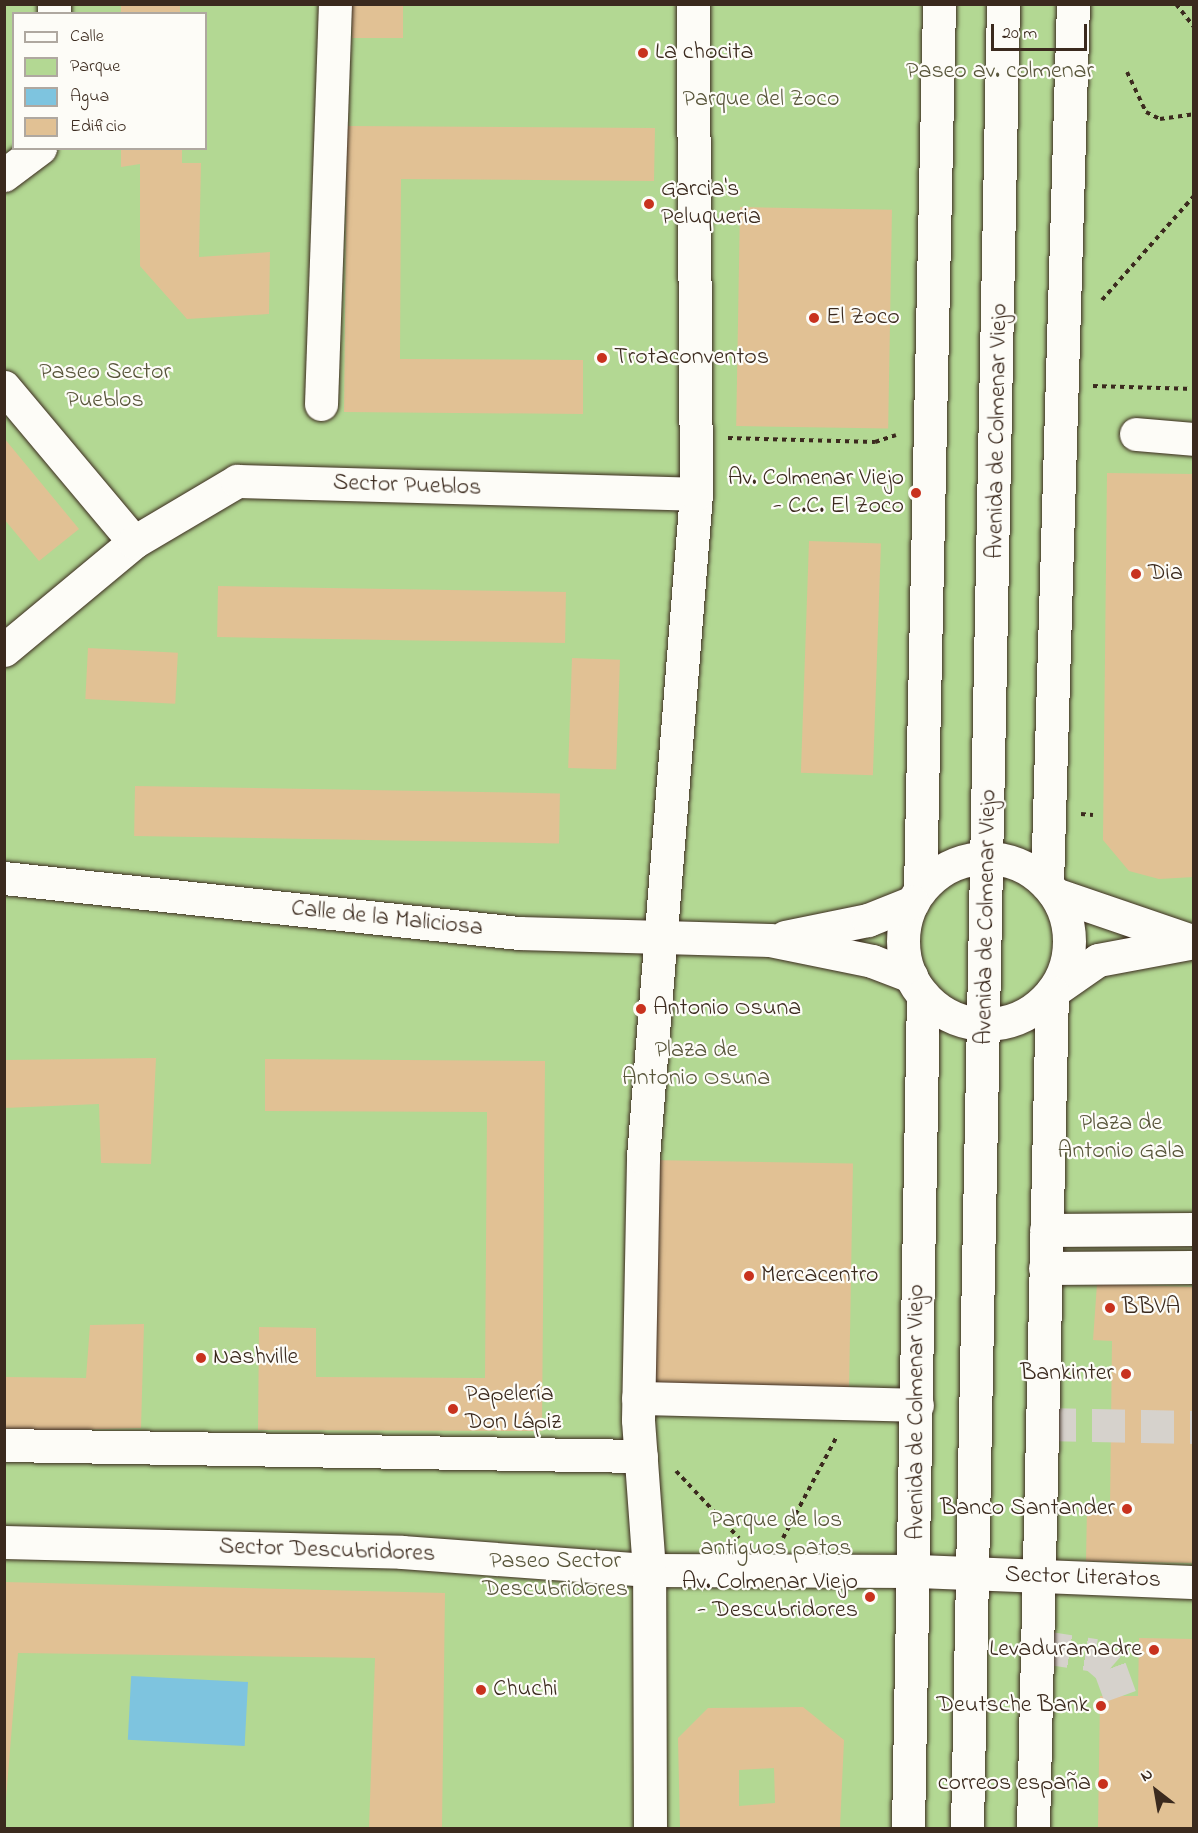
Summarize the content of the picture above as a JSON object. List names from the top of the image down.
{
  "streets": {
    "street": [
      "Avenida de Colmenar Viejo",
      "Sector Pueblos",
      "Calle de la Maliciosa",
      "Sector Descubridores",
      "Sector Literatos"
    ]
  },
  "crossings": [
    ["Avenida de Colmenar Viejo", "Calle de la Maliciosa"],
    ["Avenida de Colmenar Viejo", "Sector Descubridores"],
    ["Avenida de Colmenar Viejo", "Sector Literatos"],
    ["Sector Descubridores", "Sector Literatos"]
  ],
  "parks": [
    "Paseo av. colmenar",
    "Parque del Zoco",
    "Paseo Sector Pueblos",
    "Plaza de Antonio Osuna",
    "Plaza de Antonio Gala",
    "Parque de los antiguos patos",
    "Paseo Sector Descubridores"
  ],
  "places": [
    "La chocita",
    "Garcia's Peluqueria",
    "El Zoco",
    "Trotaconventos",
    "Av. Colmenar Viejo - C.C. El Zoco",
    "Dia",
    "Antonio Osuna",
    "Mercacentro",
    "BBVA",
    "Nashville",
    "Bankinter",
    "Papelería Don Lápiz",
    "Banco Santander",
    "Av. Colmenar Viejo - Descubridores",
    "Levaduramadre",
    "Chuchi",
    "Deutsche Bank",
    "correos españa"
  ],
  "legend": [
    "Calle",
    "Parque",
    "Agua",
    "Edificio"
  ],
  "scale_bar": "20 m",
  "north": "top left"
}
